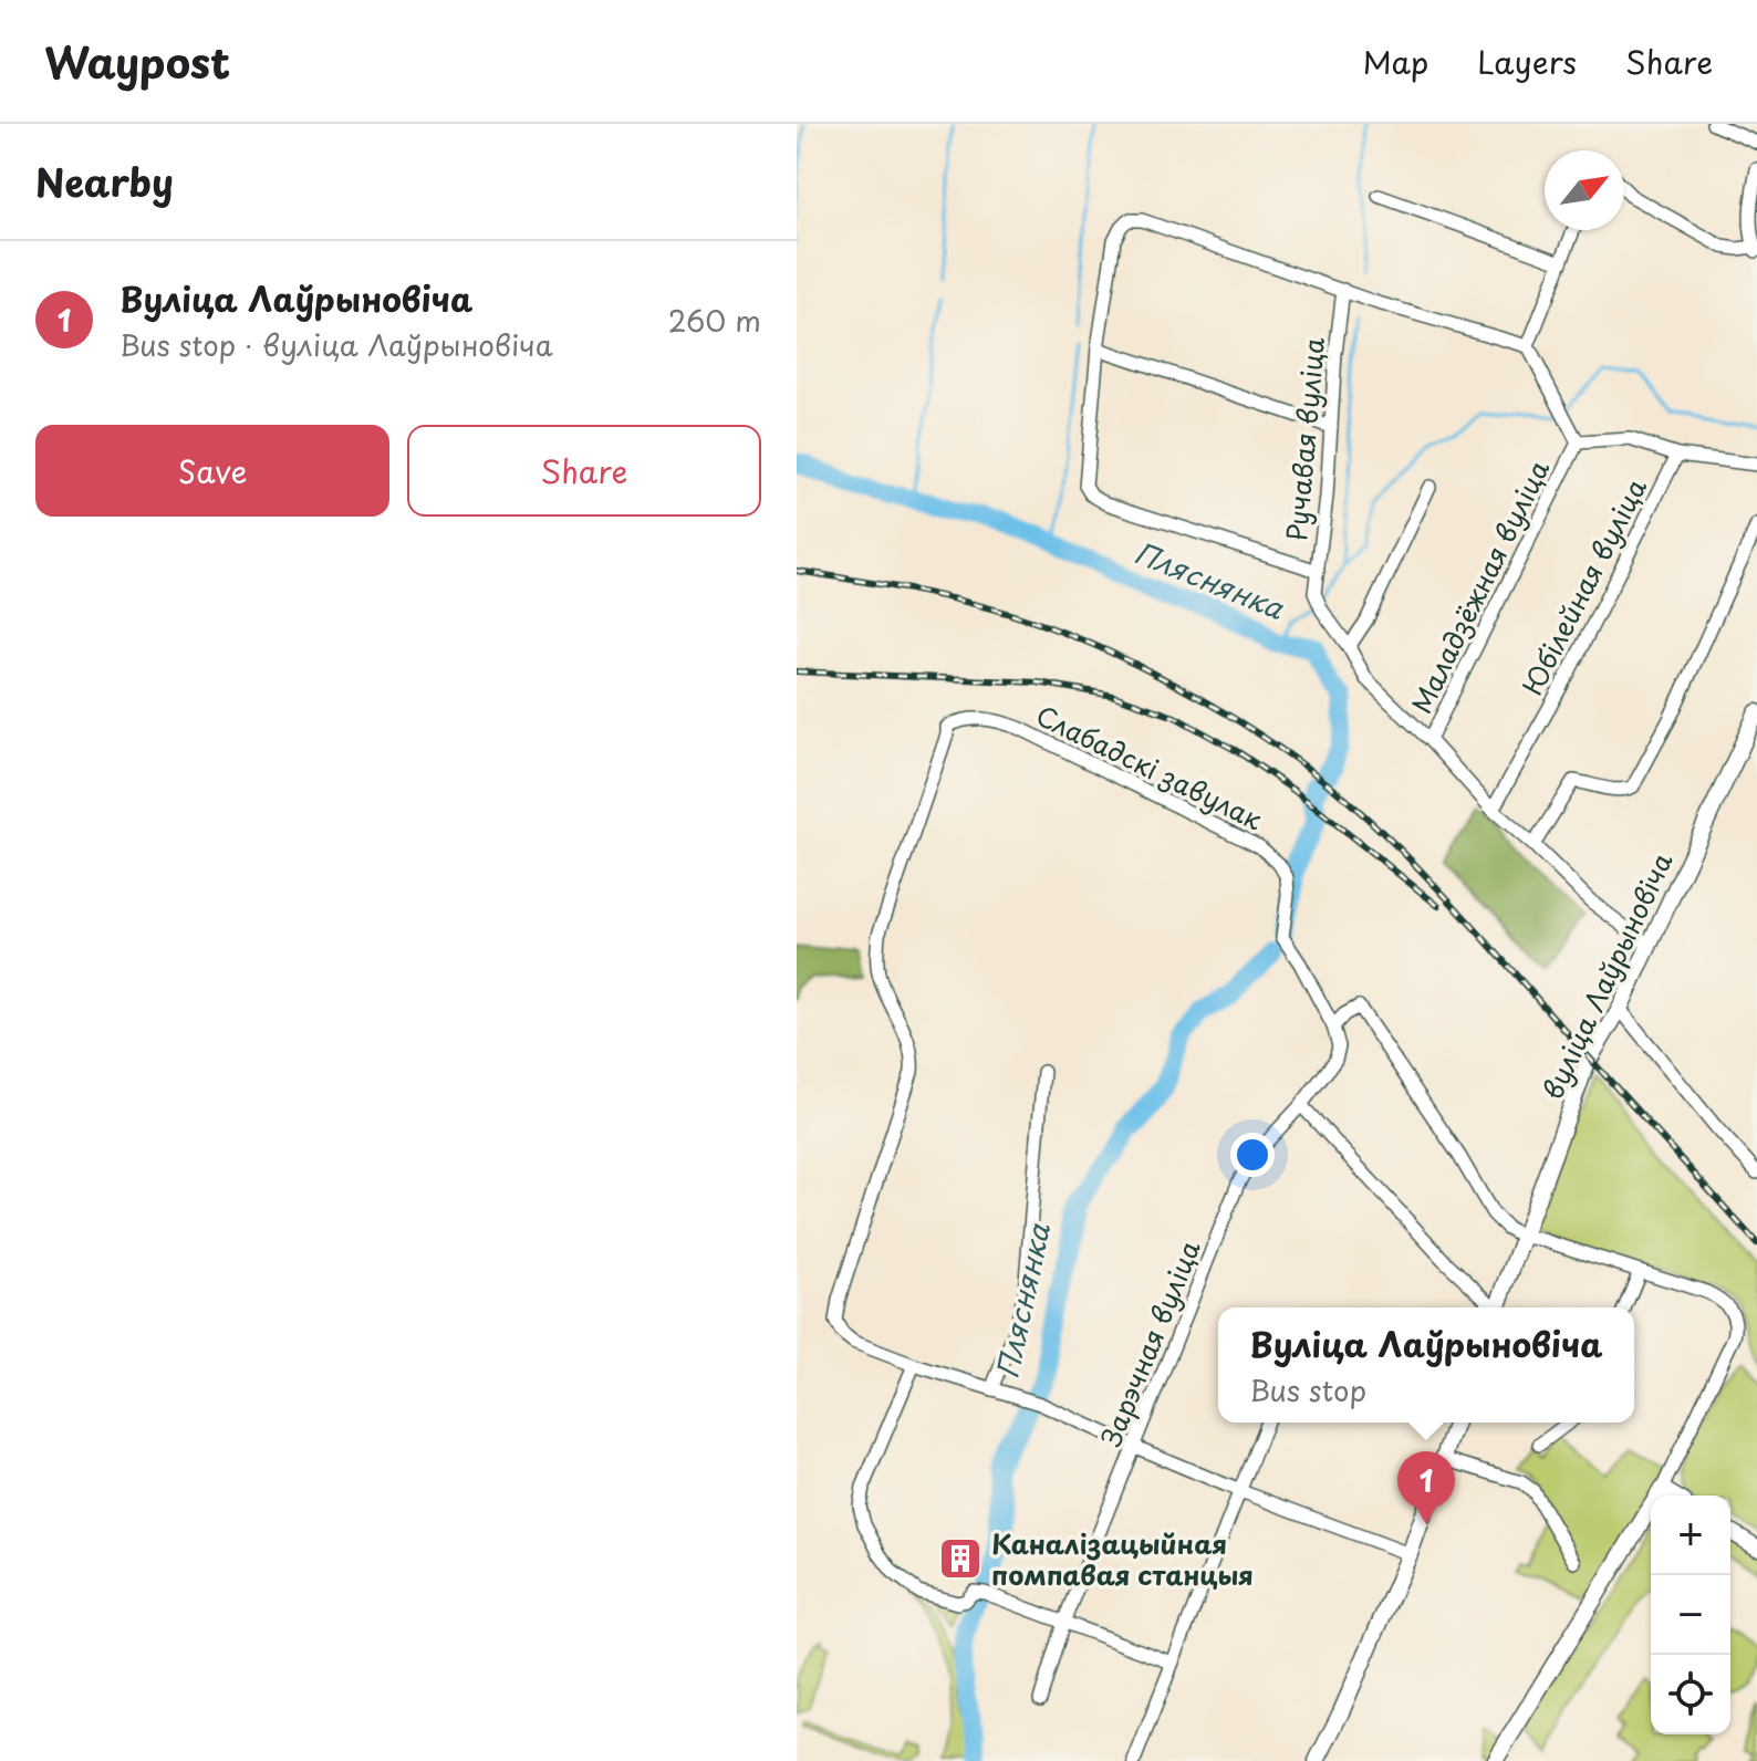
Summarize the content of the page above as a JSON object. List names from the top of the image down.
{
  "streets": {
    "main road": ["вуліца Лаўрыновіча"],
    "street": [
      "Ручавая вуліца",
      "Маладзёжная вуліца",
      "Юбілейная вуліца",
      "Слабадскі завулак",
      "Зарэчная вуліца"
    ]
  },
  "crossings": [
    ["Ручавая вуліца", "Маладзёжная вуліца"],
    ["Слабадскі завулак", "Зарэчная вуліца"]
  ],
  "water": ["Пляснянка"],
  "places": {
    "building": ["Каналізацыйная помпавая станцыя"]
  },
  "north": "top right",
  "page": {
    "header": "Waypost",
    "nav": ["Map", "Layers", "Share"],
    "heading": "Nearby",
    "list": [
      {
        "mark": "1",
        "name": "Вуліца Лаўрыновіча",
        "note": "Bus stop · вуліца Лаўрыновіча",
        "value": "260 m"
      }
    ],
    "buttons": ["Save", "Share"],
    "popup": ["Вуліца Лаўрыновіча", "Bus stop"],
    "pins": "1",
    "map_buttons": ["+", "−"]
  }
}
